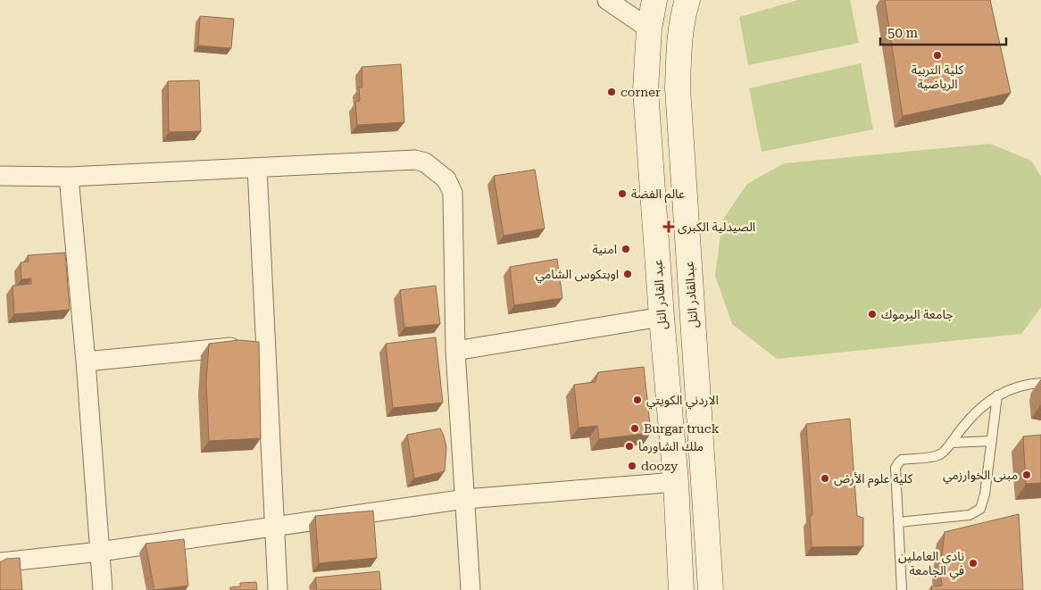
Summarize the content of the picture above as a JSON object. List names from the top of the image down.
{
  "streets": {
    "main road": ["عبد القادر التل", "عبدالقادر التل"]
  },
  "places": {
    "other": [
      "كلية التربية الرياضية",
      "corner",
      "عالم الفضة",
      "امنية",
      "اوبتكوس الشامي",
      "جامعة اليرموك",
      "الاردني الكويتي",
      "Burgar truck",
      "ملك الشاورما",
      "doozy",
      "مبنى الخوارزمي",
      "كلية علوم الأرض",
      "نادي العاملين في الجامعة"
    ],
    "health": ["الصيدلية الكبرى"]
  },
  "scale_bar": "50 m"
}
